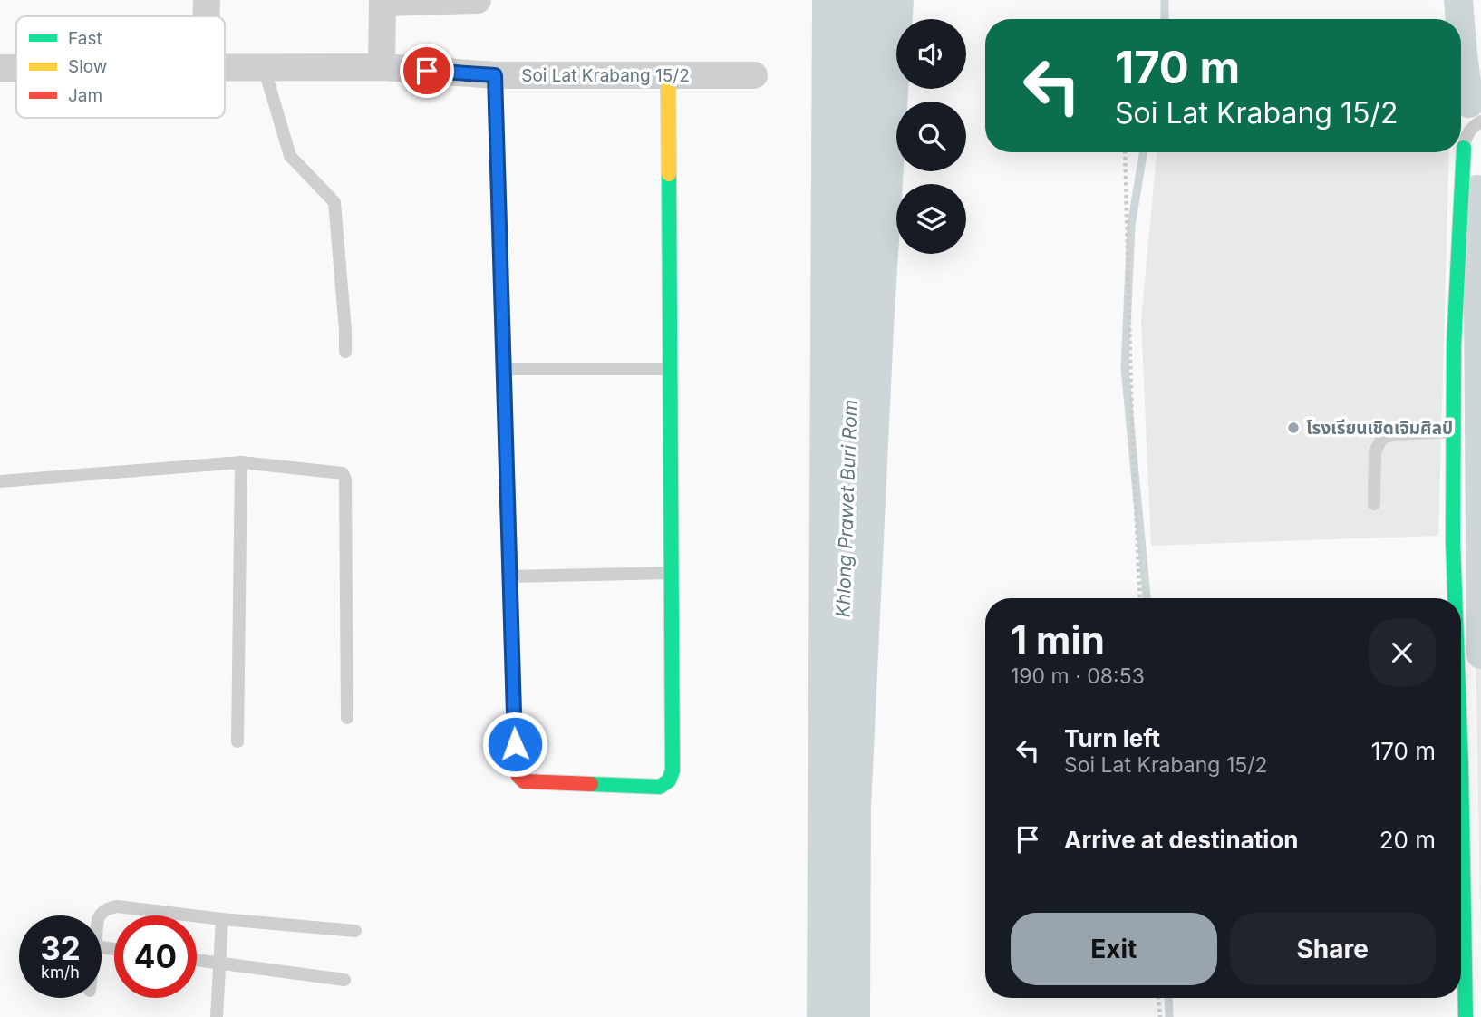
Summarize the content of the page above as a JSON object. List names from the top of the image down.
{
  "streets": {
    "street": ["Soi Lat Krabang 15/2"]
  },
  "water": ["Khlong Prawet Buri Rom"],
  "places": ["โรงเรียนเชิดเจิมศิลป์"],
  "legend": ["Fast", "Slow", "Jam"],
  "page": {
    "turn": ["170 m", "Soi Lat Krabang 15/2"],
    "heading": ["1 min", "190 m · 08:53"],
    "list": [
      {
        "name": "Turn left",
        "note": "Soi Lat Krabang 15/2",
        "value": "170 m"
      },
      {
        "name": "Arrive at destination",
        "value": "20 m"
      }
    ],
    "buttons": ["Exit", "Share"],
    "speed": "32 km/h",
    "limit": "40"
  }
}
